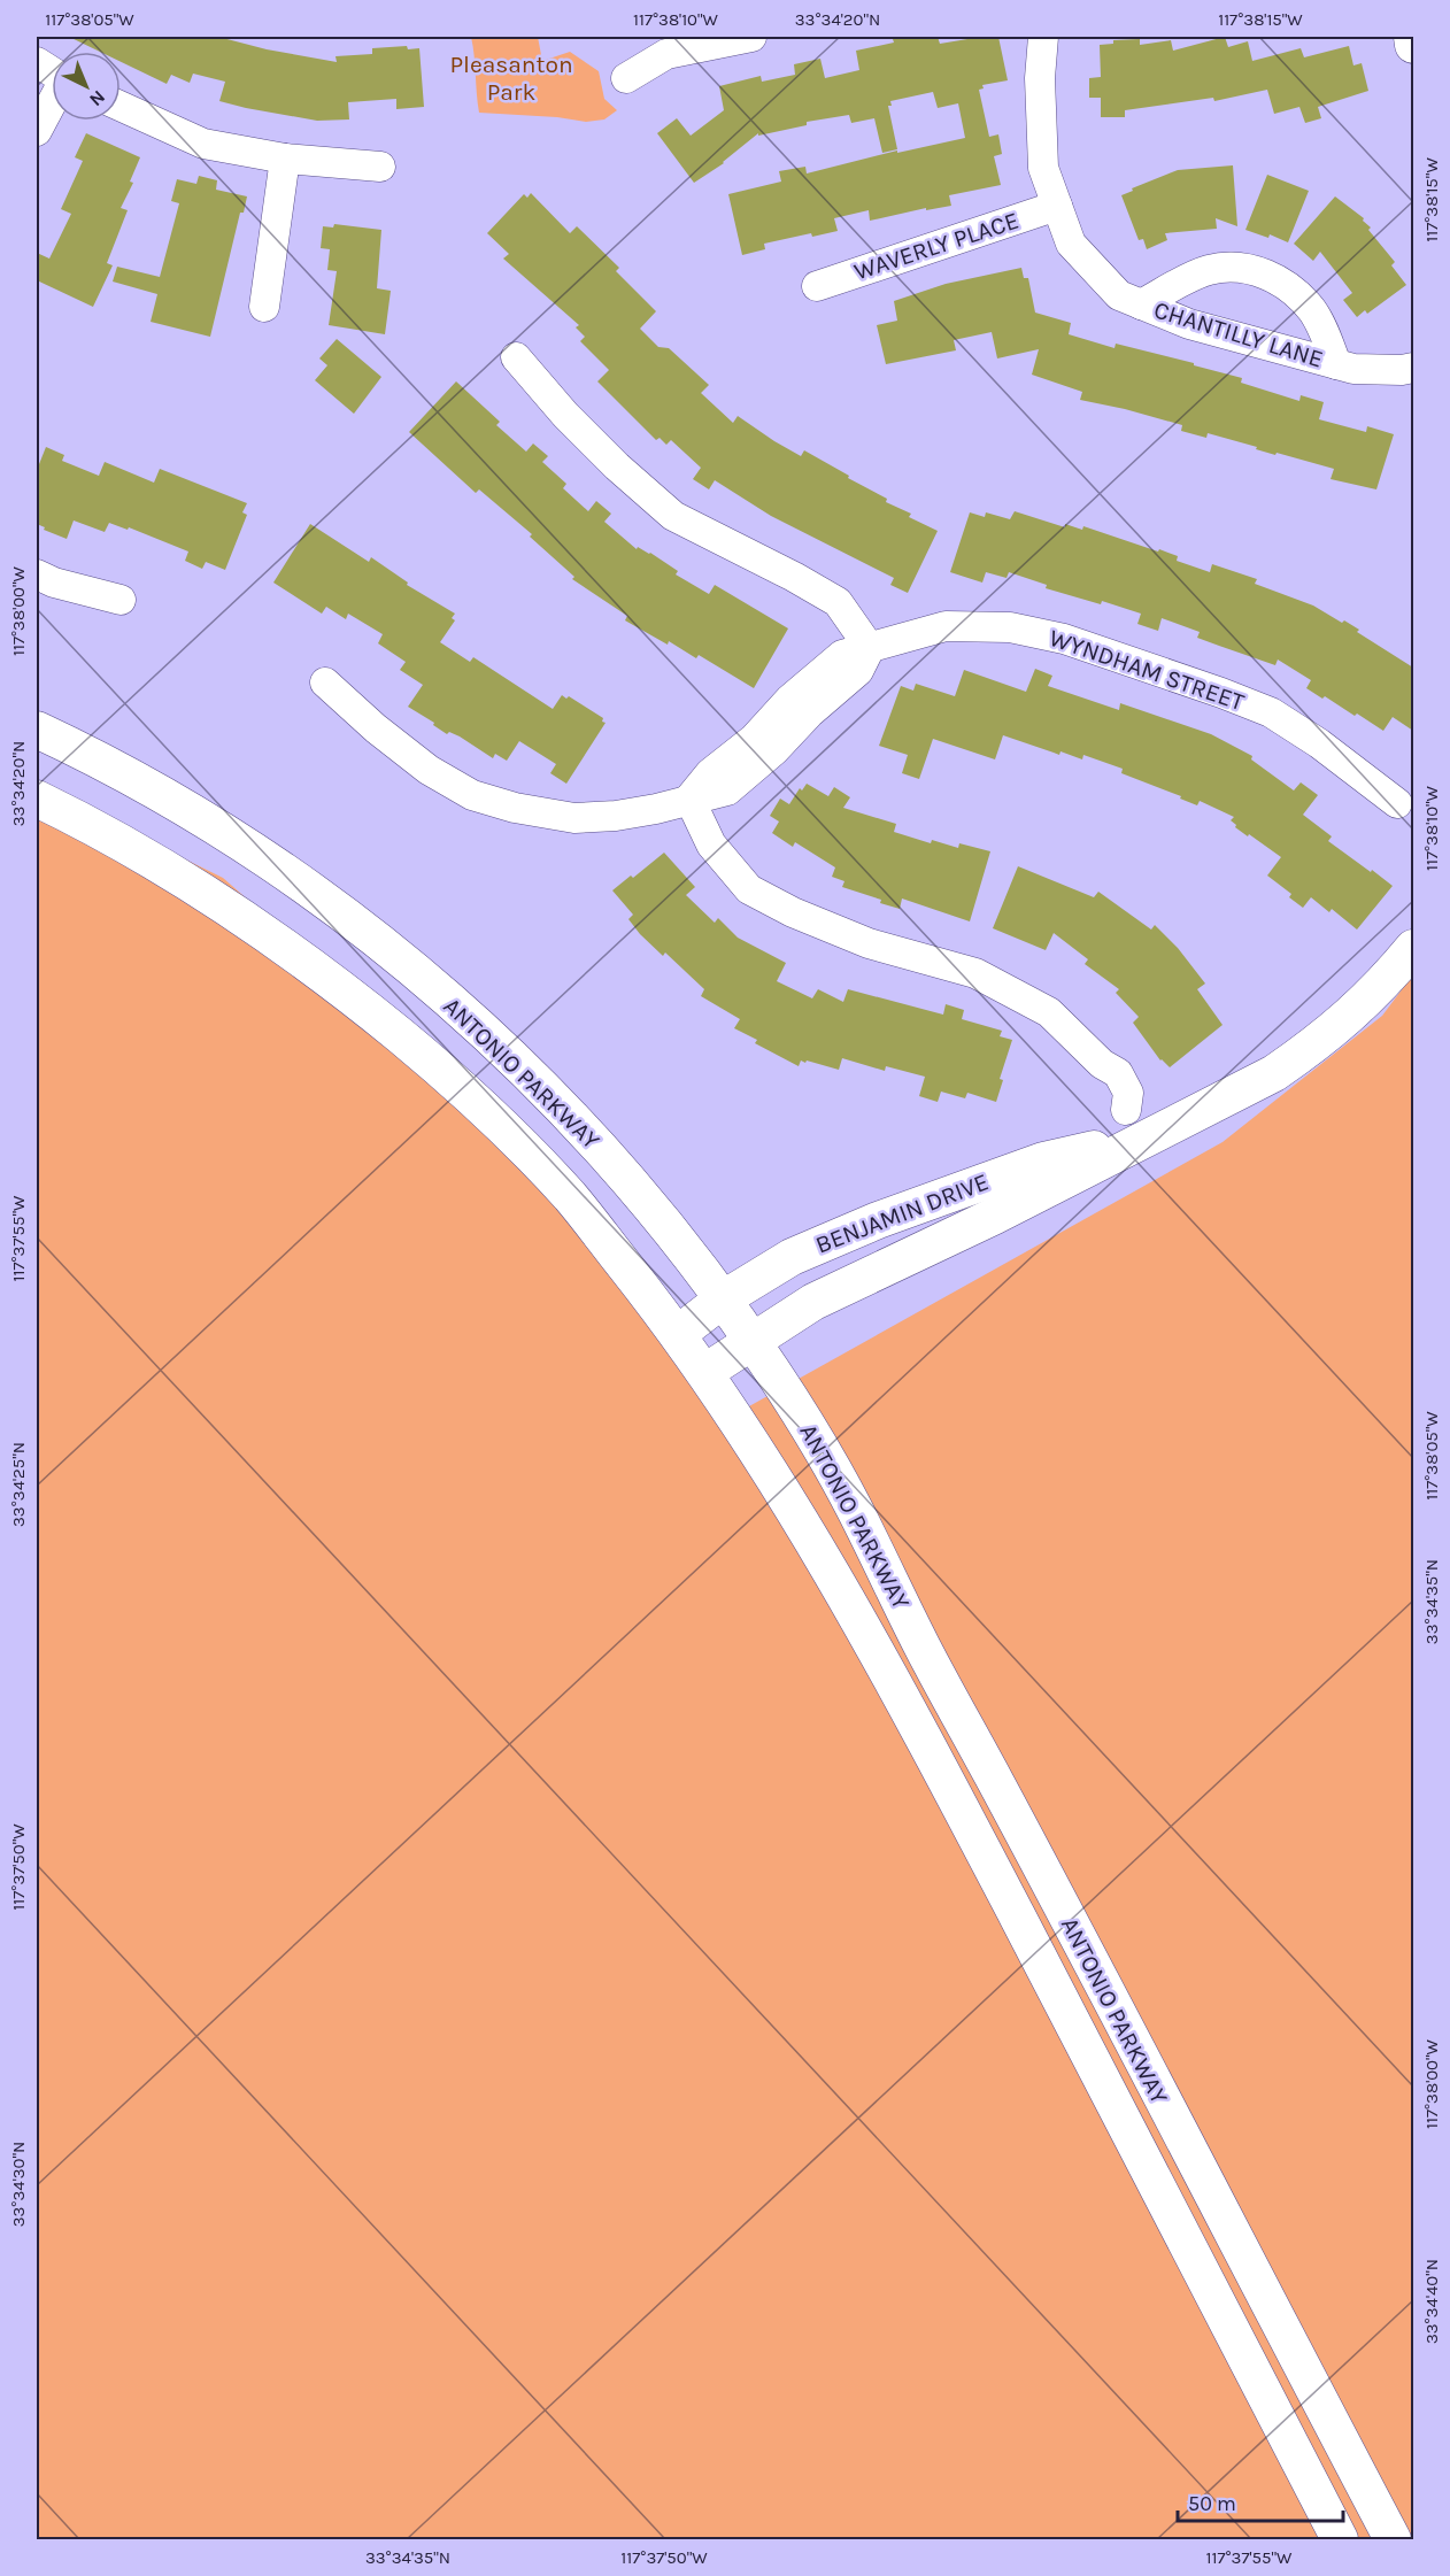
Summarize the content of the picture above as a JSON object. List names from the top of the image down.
{
  "streets": {
    "main road": ["ANTONIO PARKWAY", "BENJAMIN DRIVE"],
    "street": ["WAVERLY PLACE", "CHANTILLY LANE", "WYNDHAM STREET"]
  },
  "crossings": [
    ["WAVERLY PLACE", "CHANTILLY LANE"],
    ["ANTONIO PARKWAY", "BENJAMIN DRIVE"]
  ],
  "parks": ["Pleasanton Park"],
  "scale_bar": "50 m",
  "north": "bottom right",
  "coordinates": [
    "117°38'05\"W",
    "117°38'10\"W",
    "33°34'20\"N",
    "117°38'15\"W",
    "117°38'00\"W",
    "117°37'55\"W",
    "33°34'25\"N",
    "33°34'35\"N",
    "117°37'50\"W",
    "33°34'30\"N",
    "33°34'40\"N"
  ]
}
